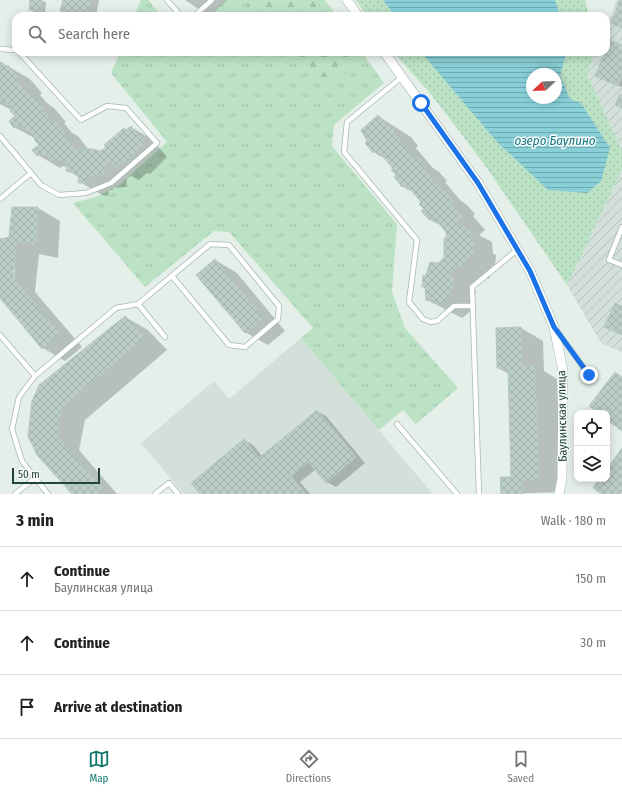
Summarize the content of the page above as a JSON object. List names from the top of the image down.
{
  "streets": {
    "street": ["Баулинская улица"]
  },
  "water": ["озеро Баулино"],
  "scale_bar": "50 m",
  "north": "bottom left",
  "page": {
    "search": "Search here",
    "scale": "50 m",
    "heading": ["3 min", "Walk · 180 m"],
    "list": [
      ["Continue", "Баулинская улица", "150 m"],
      ["Continue", "30 m"],
      "Arrive at destination"
    ],
    "nav": ["Map", "Directions", "Saved"]
  }
}
